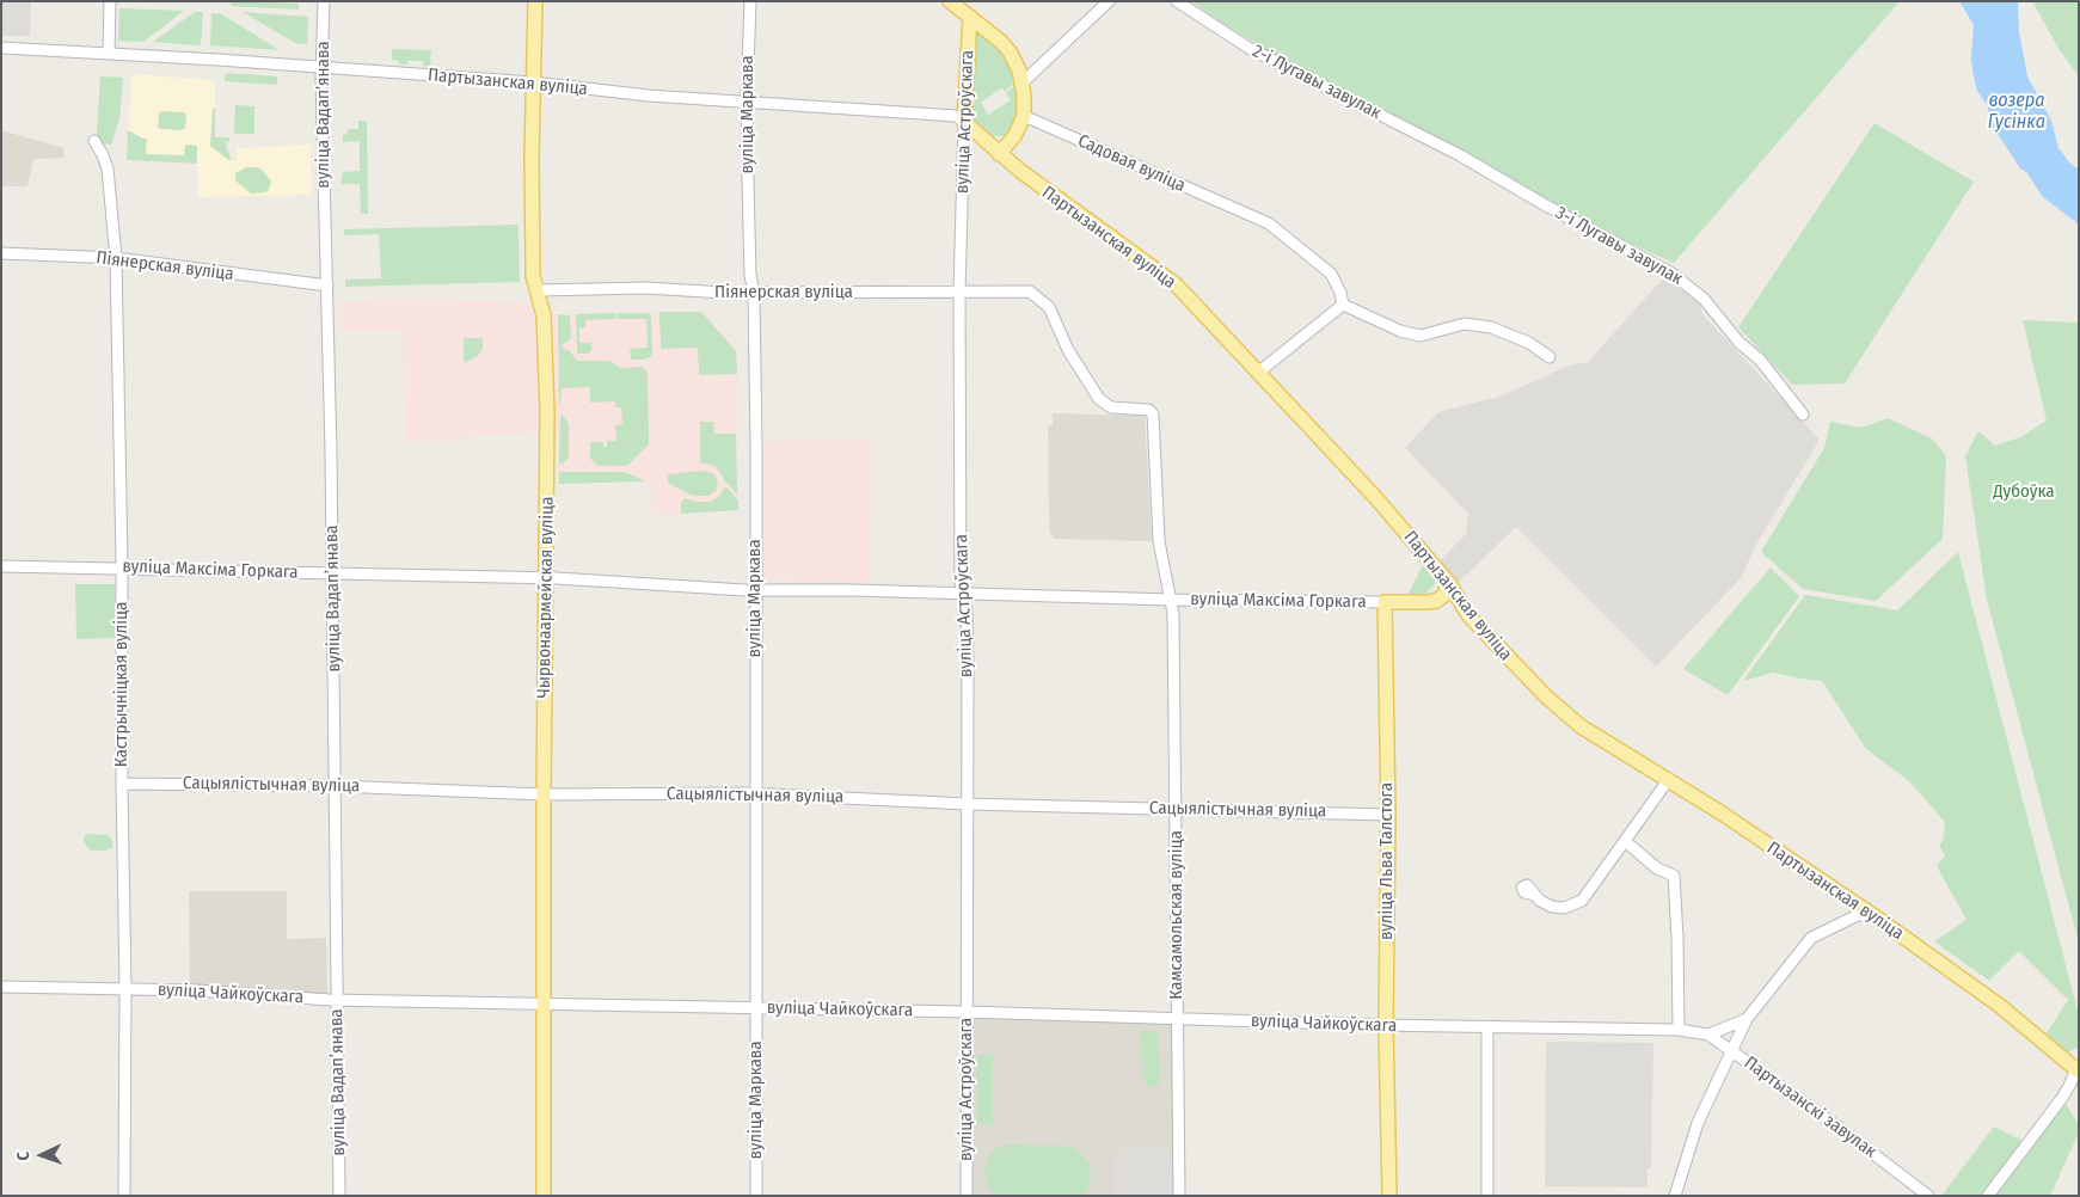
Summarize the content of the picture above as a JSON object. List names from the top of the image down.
{
  "streets": {
    "main road": [
      "Партызанская вуліца",
      "вуліца Астроўскага",
      "Чырвонаармейская вуліца",
      "вуліца Льва Талстога"
    ],
    "street": [
      "2-і Лугавы завулак",
      "вуліца Вадапʼянава",
      "вуліца Маркава",
      "Садовая вуліца",
      "3-і Лугавы завулак",
      "Піянерская вуліца",
      "вуліца Максіма Горкага",
      "Кастрычніцкая вуліца",
      "Сацыялістычная вуліца",
      "Камсамольская вуліца",
      "вуліца Чайкоўскага",
      "Партызанскі завулак"
    ]
  },
  "crossings": [
    ["Партызанская вуліца", "вуліца Вадапʼянава"],
    ["Партызанская вуліца", "вуліца Маркава"],
    ["Партызанская вуліца", "вуліца Астроўскага"],
    ["Партызанская вуліца", "Чырвонаармейская вуліца"],
    ["2-і Лугавы завулак", "3-і Лугавы завулак"],
    ["вуліца Вадапʼянава", "Піянерская вуліца"],
    ["вуліца Вадапʼянава", "вуліца Максіма Горкага"],
    ["вуліца Вадапʼянава", "Сацыялістычная вуліца"],
    ["вуліца Вадапʼянава", "вуліца Чайкоўскага"],
    ["вуліца Маркава", "Піянерская вуліца"],
    ["вуліца Маркава", "вуліца Максіма Горкага"],
    ["вуліца Маркава", "Сацыялістычная вуліца"],
    ["вуліца Маркава", "вуліца Чайкоўскага"],
    ["вуліца Астроўскага", "Піянерская вуліца"],
    ["вуліца Астроўскага", "вуліца Максіма Горкага"],
    ["вуліца Астроўскага", "Сацыялістычная вуліца"],
    ["вуліца Астроўскага", "вуліца Чайкоўскага"],
    ["Піянерская вуліца", "вуліца Максіма Горкага"],
    ["Піянерская вуліца", "Чырвонаармейская вуліца"],
    ["Піянерская вуліца", "Кастрычніцкая вуліца"],
    ["вуліца Максіма Горкага", "Чырвонаармейская вуліца"],
    ["вуліца Максіма Горкага", "Кастрычніцкая вуліца"],
    ["вуліца Максіма Горкага", "вуліца Льва Талстога"],
    ["вуліца Максіма Горкага", "Камсамольская вуліца"],
    ["Чырвонаармейская вуліца", "Сацыялістычная вуліца"],
    ["Чырвонаармейская вуліца", "вуліца Чайкоўскага"],
    ["Кастрычніцкая вуліца", "Сацыялістычная вуліца"],
    ["Кастрычніцкая вуліца", "вуліца Чайкоўскага"],
    ["Сацыялістычная вуліца", "вуліца Льва Талстога"],
    ["Сацыялістычная вуліца", "Камсамольская вуліца"],
    ["вуліца Льва Талстога", "вуліца Чайкоўскага"],
    ["Камсамольская вуліца", "вуліца Чайкоўскага"],
    ["вуліца Чайкоўскага", "Партызанскі завулак"]
  ],
  "water": ["возера Гусінка"],
  "parks": ["Дубоўка"],
  "north": "left"
}
